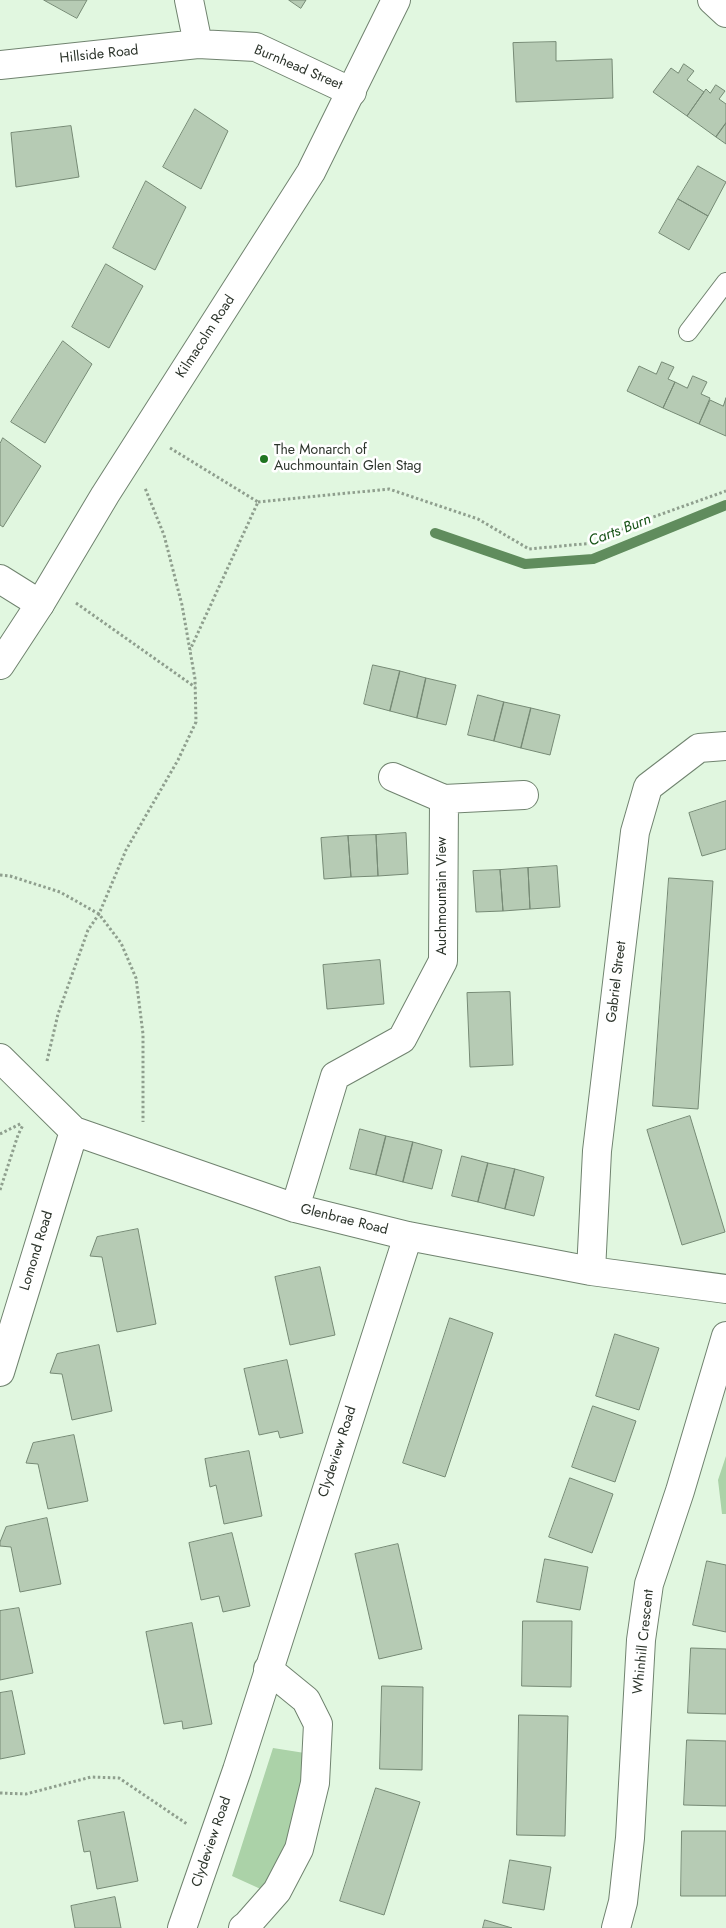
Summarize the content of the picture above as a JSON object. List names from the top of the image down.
{
  "streets": {
    "street": [
      "Hillside Road",
      "Burnhead Street",
      "Kilmacolm Road",
      "Auchmountain View",
      "Gabriel Street",
      "Glenbrae Road",
      "Lomond Road",
      "Clydeview Road",
      "Whinhill Crescent"
    ]
  },
  "crossings": [
    ["Hillside Road", "Burnhead Street"],
    ["Burnhead Street", "Kilmacolm Road"],
    ["Auchmountain View", "Glenbrae Road"],
    ["Gabriel Street", "Glenbrae Road"],
    ["Glenbrae Road", "Lomond Road"],
    ["Glenbrae Road", "Clydeview Road"]
  ],
  "water": ["Carts Burn"],
  "places": ["The Monarch of Auchmountain Glen Stag"]
}
